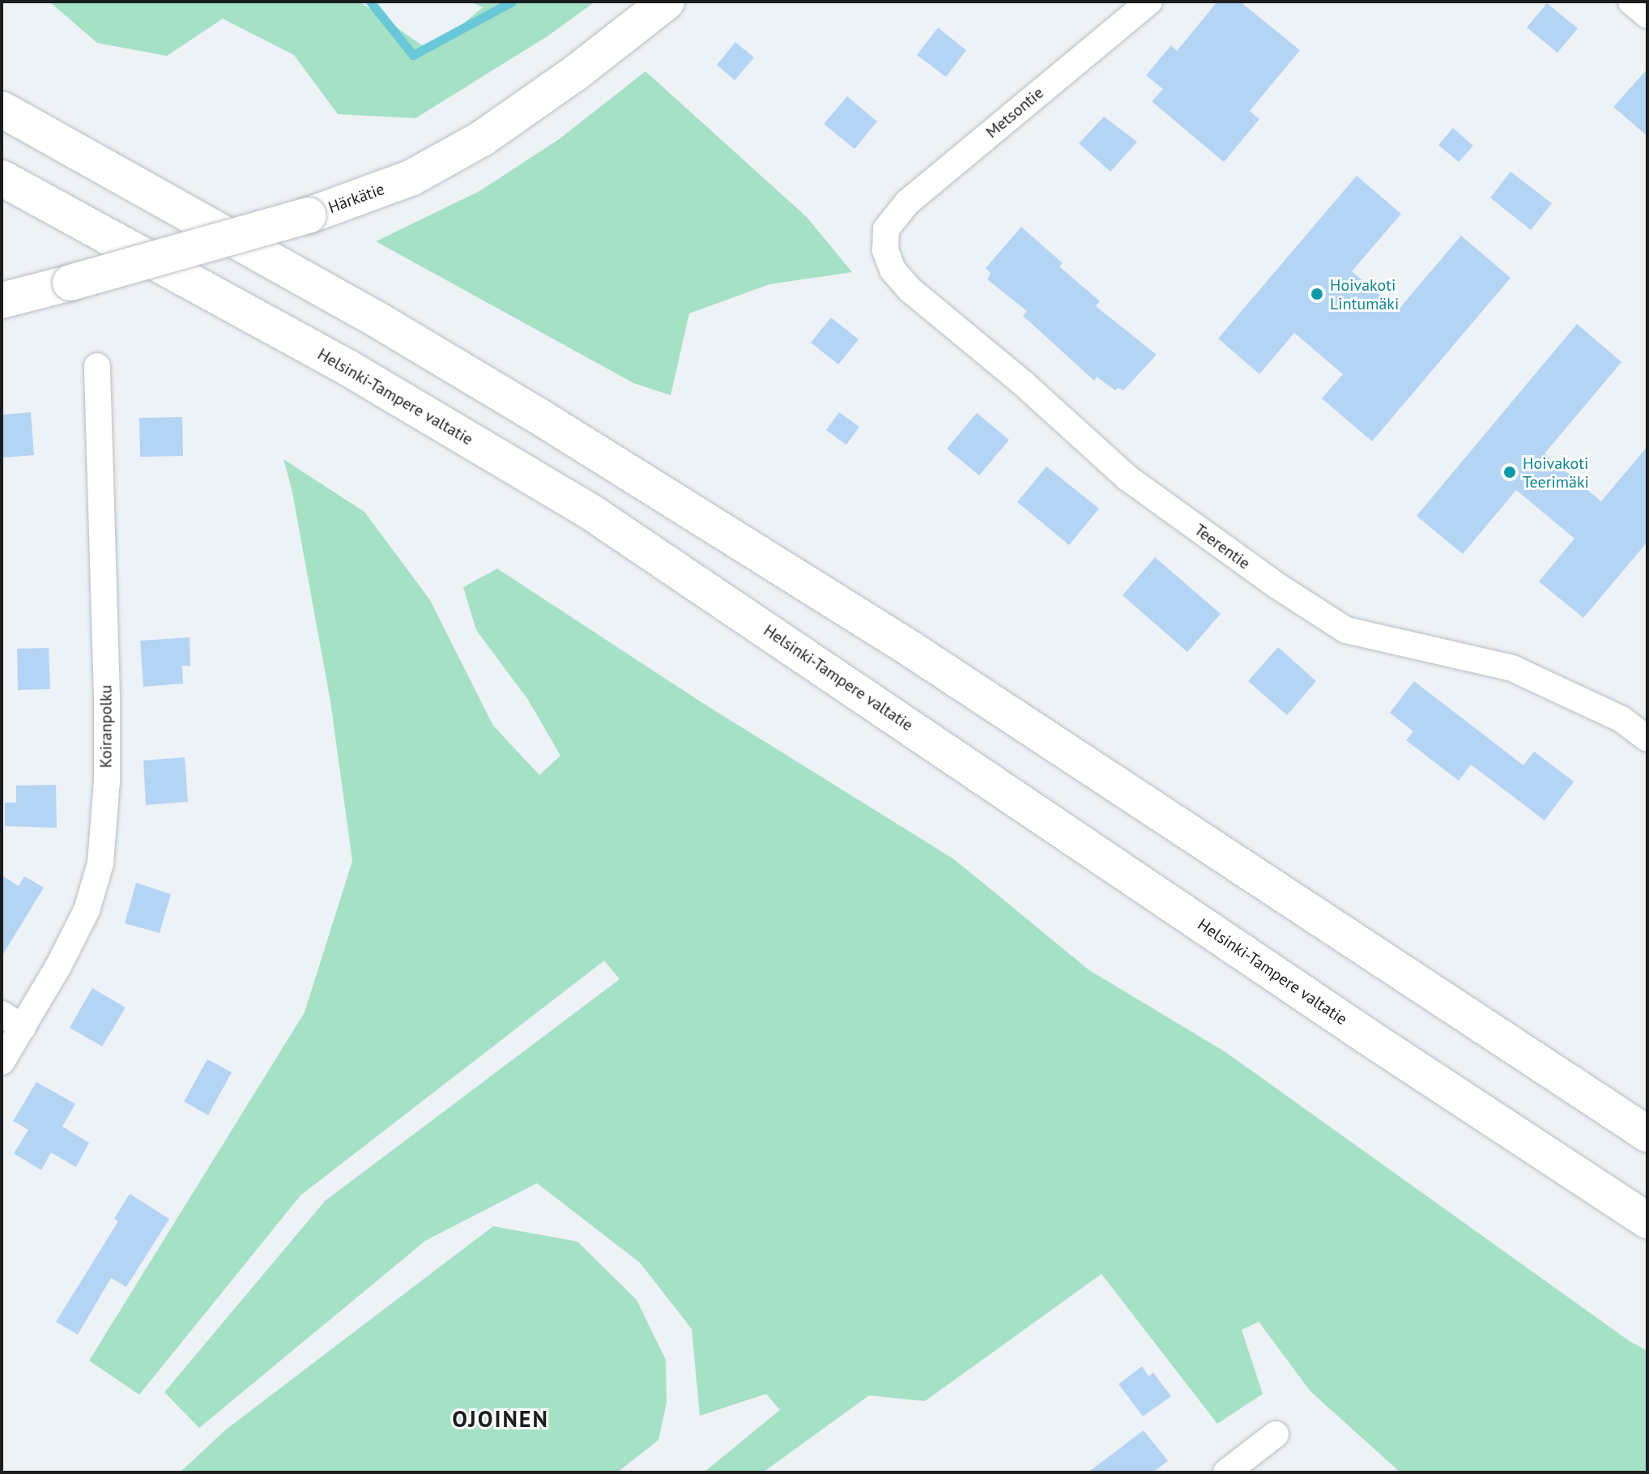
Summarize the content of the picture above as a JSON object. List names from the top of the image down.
{
  "streets": {
    "main road": ["Härkätie", "Helsinki-Tampere valtatie"],
    "street": ["Metsontie", "Teerentie", "Koiranpolku"]
  },
  "crossings": [
    ["Metsontie", "Teerentie"]
  ],
  "districts": ["OJOINEN"],
  "places": ["Hoivakoti Lintumäki", "Hoivakoti Teerimäki"]
}
